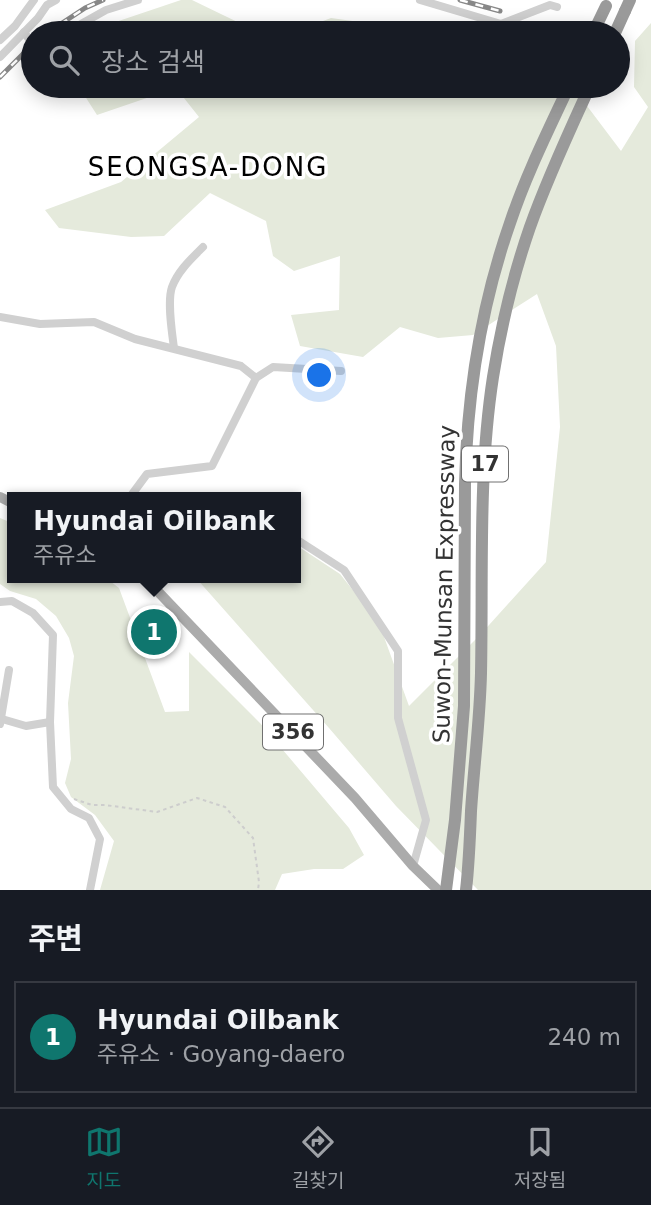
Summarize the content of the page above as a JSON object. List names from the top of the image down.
{
  "streets": {
    "highway": ["17", "Suwon-Munsan Expressway"],
    "main road": ["356"]
  },
  "districts": ["SEONGSA-DONG"],
  "page": {
    "search": "장소 검색",
    "popup": ["Hyundai Oilbank", "주유소"],
    "pins": "1",
    "heading": "주변",
    "list": [
      {
        "mark": "1",
        "name": "Hyundai Oilbank",
        "note": "주유소 · Goyang-daero",
        "value": "240 m"
      }
    ],
    "nav": ["지도", "길찾기", "저장됨"]
  }
}
